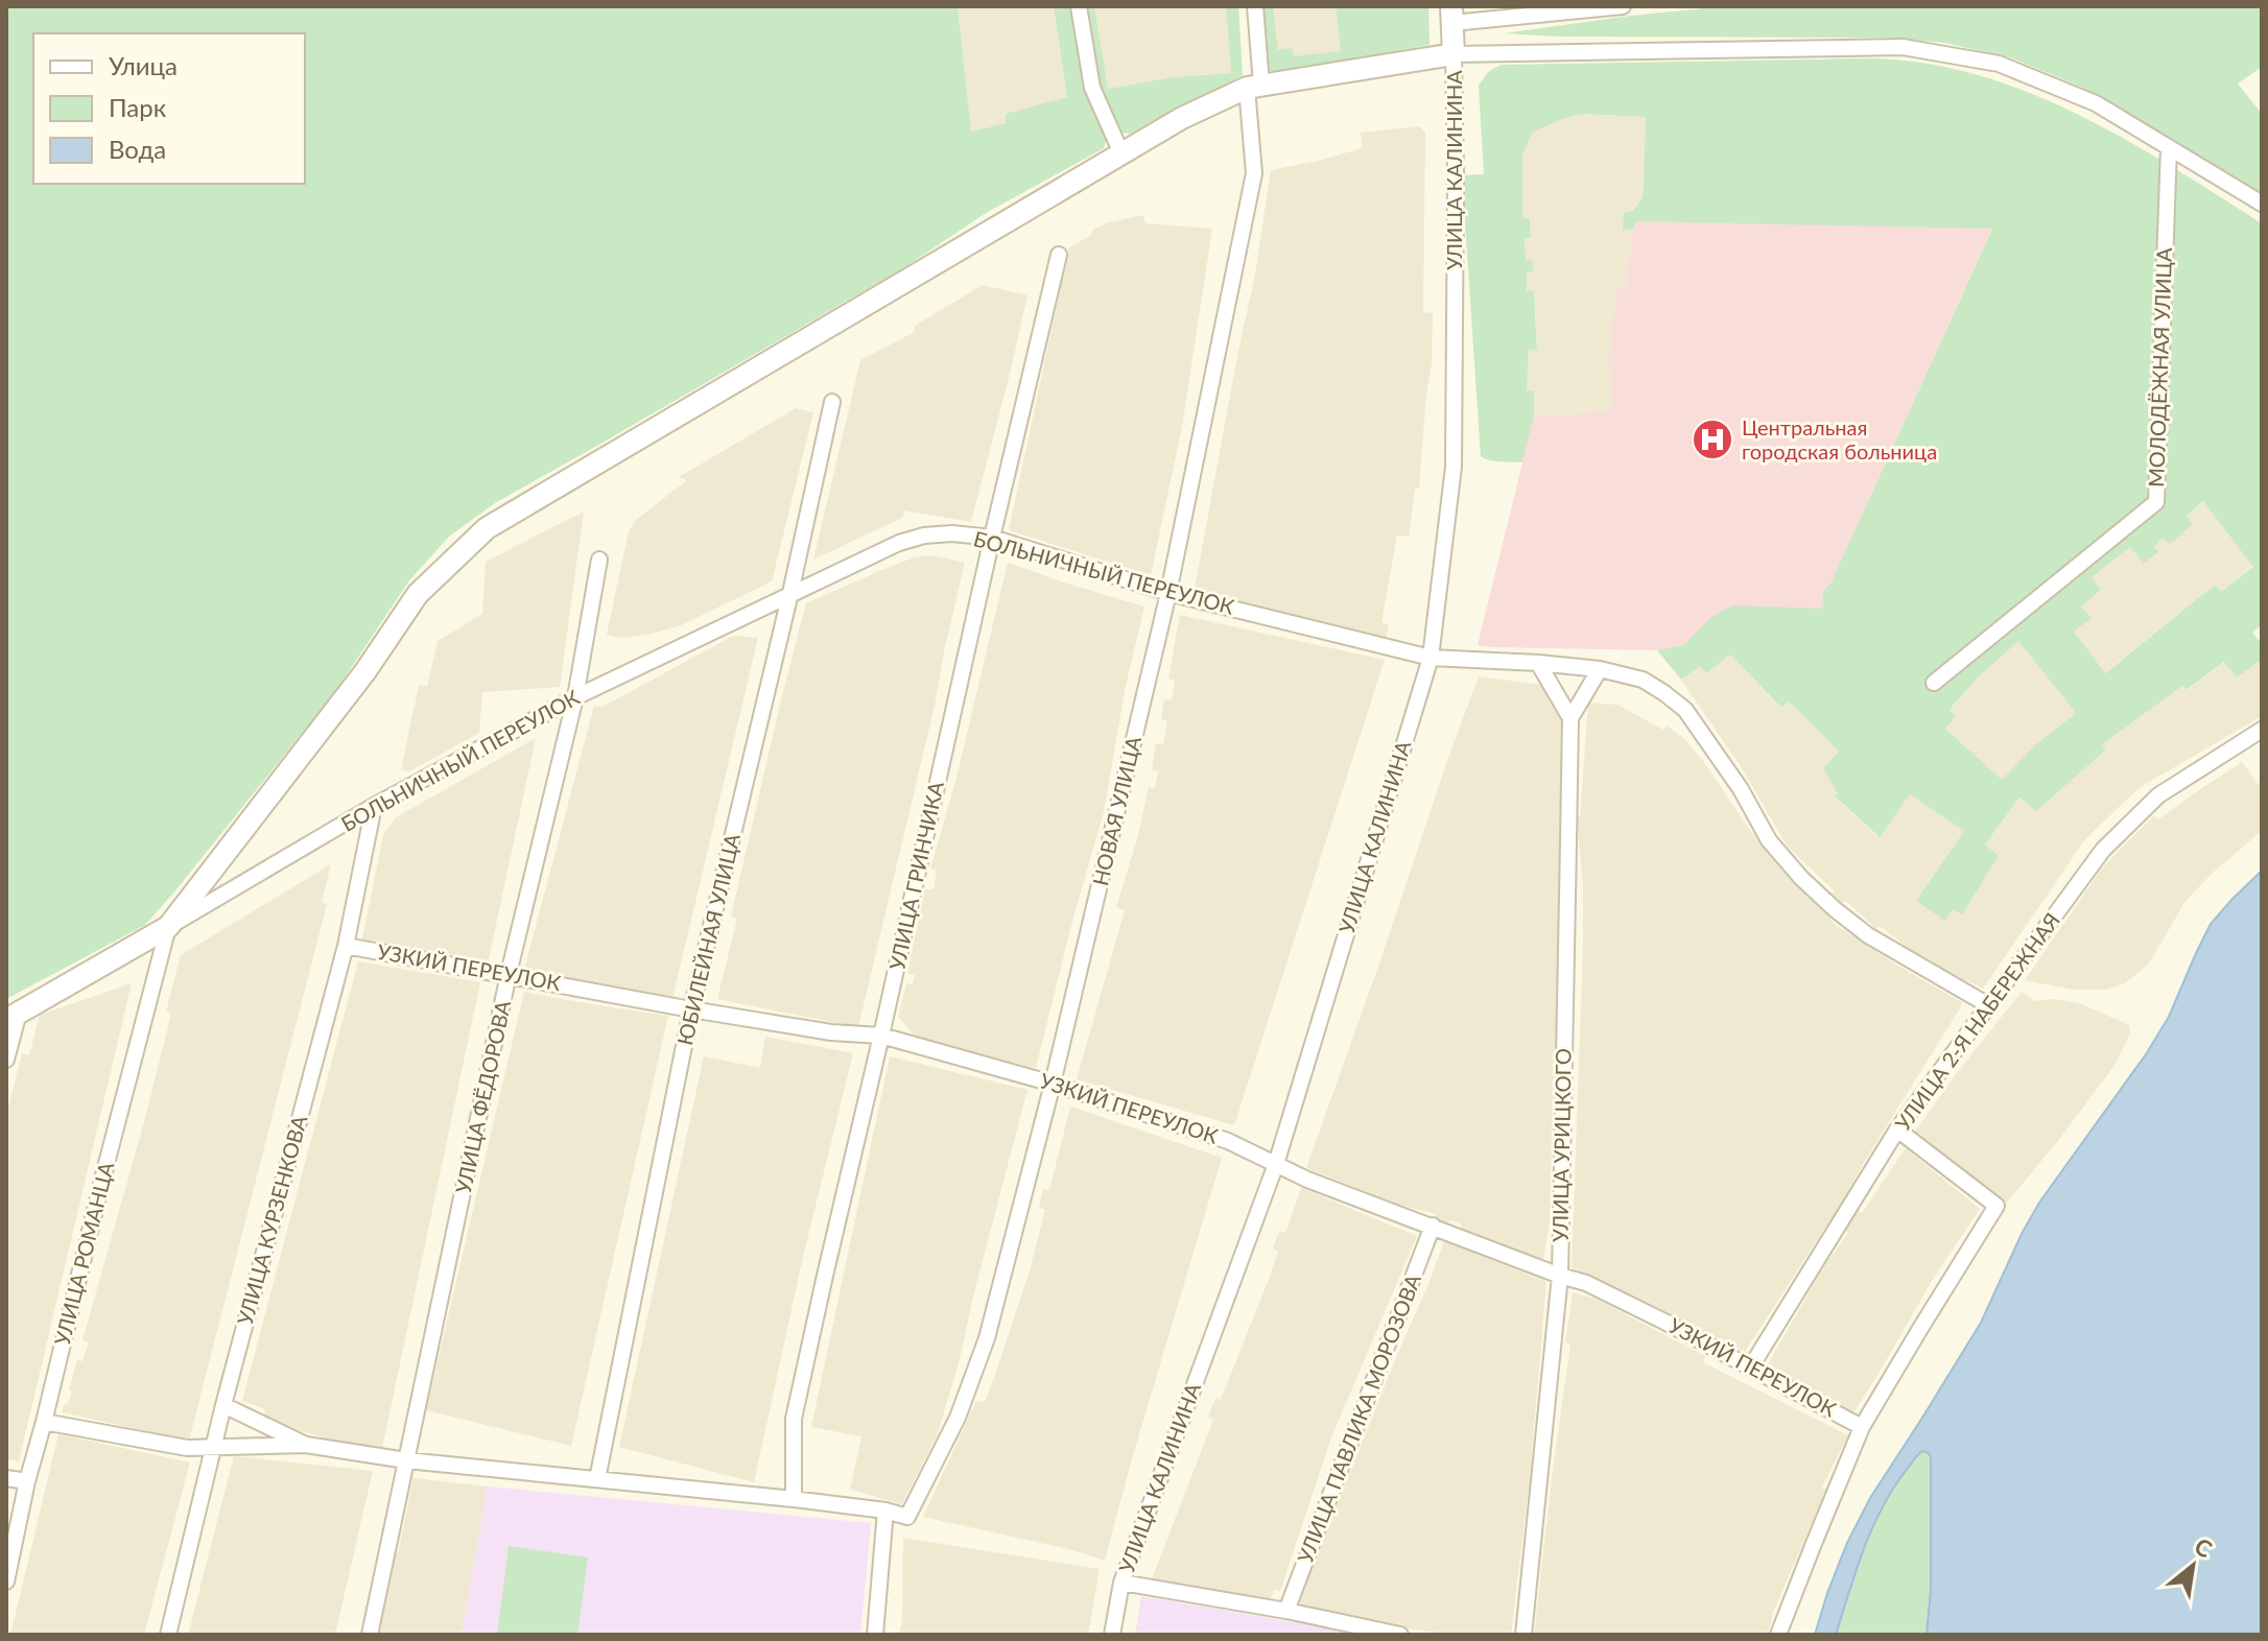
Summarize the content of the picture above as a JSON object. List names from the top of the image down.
{
  "streets": {
    "street": [
      "УЛИЦА КАЛИНИНА",
      "МОЛОДЁЖНАЯ УЛИЦА",
      "БОЛЬНИЧНЫЙ ПЕРЕУЛОК",
      "НОВАЯ УЛИЦА",
      "УЛИЦА ГРИНЧИКА",
      "ЮБИЛЕЙНАЯ УЛИЦА",
      "УЗКИЙ ПЕРЕУЛОК",
      "УЛИЦА 2-Я НАБЕРЕЖНАЯ",
      "УЛИЦА ФЁДОРОВА",
      "УЛИЦА УРИЦКОГО",
      "УЛИЦА КУРЗЕНКОВА",
      "УЛИЦА РОМАНЦА",
      "УЛИЦА ПАВЛИКА МОРОЗОВА"
    ]
  },
  "crossings": [
    ["УЛИЦА КАЛИНИНА", "БОЛЬНИЧНЫЙ ПЕРЕУЛОК"],
    ["УЛИЦА КАЛИНИНА", "УЗКИЙ ПЕРЕУЛОК"],
    ["БОЛЬНИЧНЫЙ ПЕРЕУЛОК", "НОВАЯ УЛИЦА"],
    ["БОЛЬНИЧНЫЙ ПЕРЕУЛОК", "УЛИЦА ГРИНЧИКА"],
    ["БОЛЬНИЧНЫЙ ПЕРЕУЛОК", "ЮБИЛЕЙНАЯ УЛИЦА"],
    ["БОЛЬНИЧНЫЙ ПЕРЕУЛОК", "УЛИЦА 2-Я НАБЕРЕЖНАЯ"],
    ["БОЛЬНИЧНЫЙ ПЕРЕУЛОК", "УЛИЦА ФЁДОРОВА"],
    ["БОЛЬНИЧНЫЙ ПЕРЕУЛОК", "УЛИЦА КУРЗЕНКОВА"],
    ["БОЛЬНИЧНЫЙ ПЕРЕУЛОК", "УЛИЦА РОМАНЦА"],
    ["НОВАЯ УЛИЦА", "УЗКИЙ ПЕРЕУЛОК"],
    ["УЛИЦА ГРИНЧИКА", "УЗКИЙ ПЕРЕУЛОК"],
    ["ЮБИЛЕЙНАЯ УЛИЦА", "УЗКИЙ ПЕРЕУЛОК"],
    ["УЗКИЙ ПЕРЕУЛОК", "УЛИЦА 2-Я НАБЕРЕЖНАЯ"],
    ["УЗКИЙ ПЕРЕУЛОК", "УЛИЦА ФЁДОРОВА"],
    ["УЗКИЙ ПЕРЕУЛОК", "УЛИЦА УРИЦКОГО"],
    ["УЗКИЙ ПЕРЕУЛОК", "УЛИЦА КУРЗЕНКОВА"],
    ["УЗКИЙ ПЕРЕУЛОК", "УЛИЦА ПАВЛИКА МОРОЗОВА"]
  ],
  "places": {
    "hospital": ["Центральная городская больница"]
  },
  "legend": ["Улица", "Парк", "Вода"],
  "north": "top right"
}
